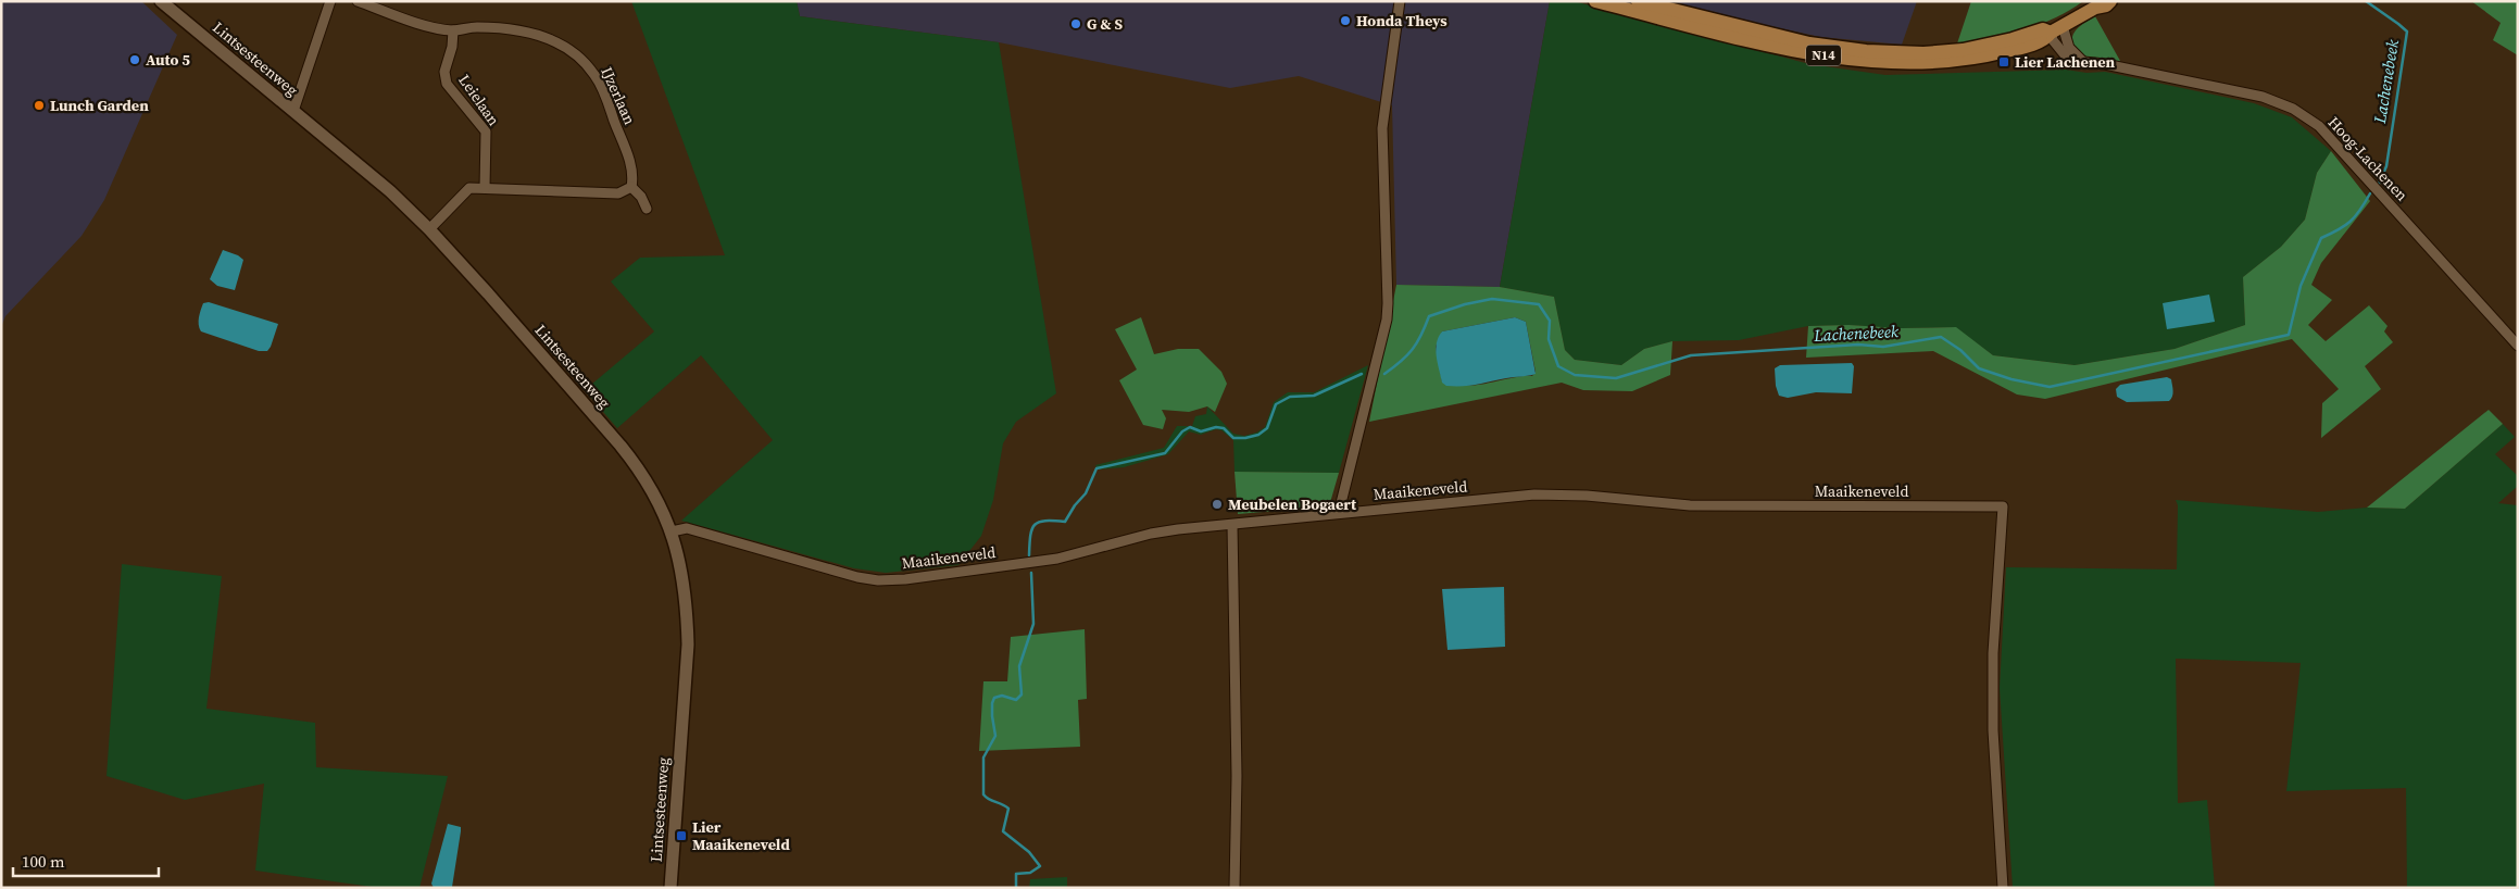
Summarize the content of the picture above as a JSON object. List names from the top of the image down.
{
  "streets": {
    "main road": ["N14"],
    "street": [
      "Lintsesteenweg",
      "IJzerlaan",
      "Leielaan",
      "Hoog-Lachenen",
      "Maaikeneveld"
    ]
  },
  "crossings": [
    ["N14", "Hoog-Lachenen"],
    ["Lintsesteenweg", "Maaikeneveld"],
    ["IJzerlaan", "Leielaan"]
  ],
  "water": ["Lachenebeek"],
  "places": {
    "other": [
      "Honda Theys",
      "G & S",
      "Auto 5",
      "Lunch Garden",
      "Meubelen Bogaert"
    ],
    "transit": ["Lier Lachenen", "Lier Maaikeneveld"]
  },
  "scale_bar": "100 m"
}
